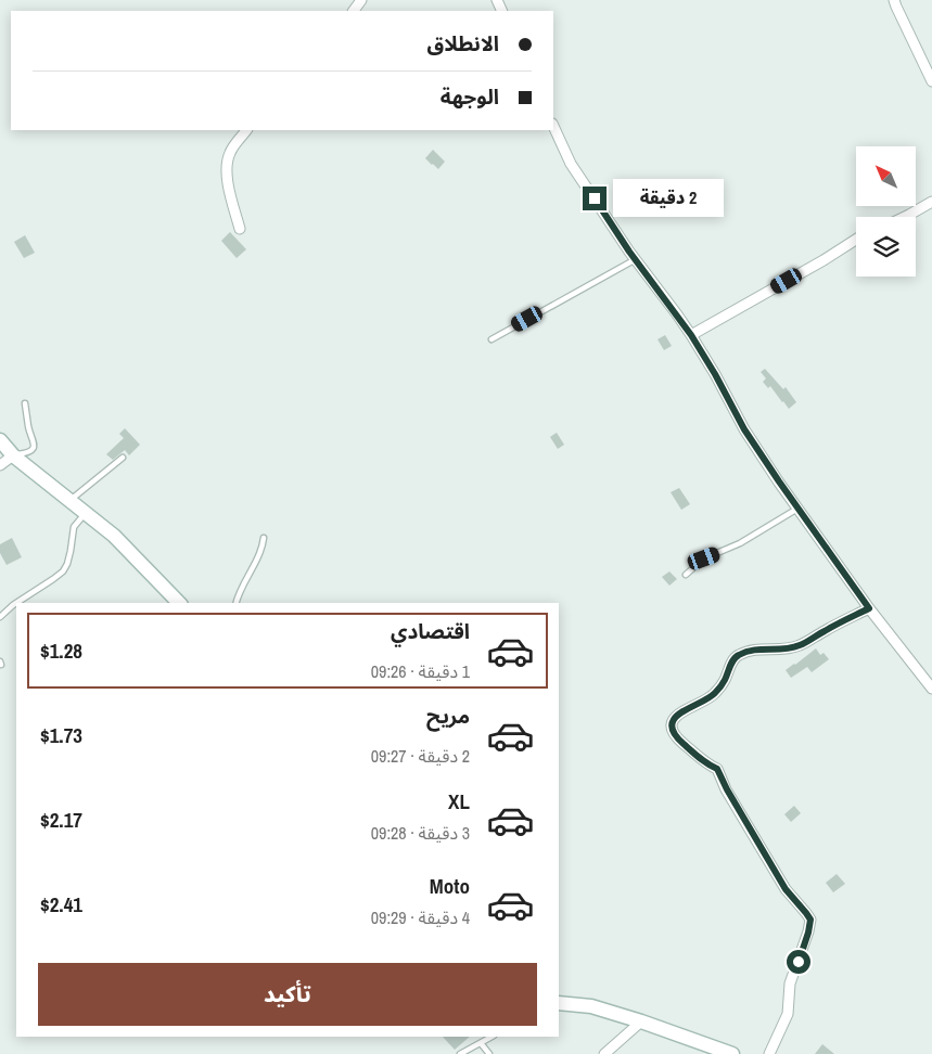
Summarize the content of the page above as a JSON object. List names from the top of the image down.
{
  "north": "top left",
  "page": {
    "banner": ["الانطلاق", "الوجهة"],
    "bubble": "2 دقيقة",
    "list": [
      {
        "name": "اقتصادي",
        "note": "1 دقيقة · 09:26",
        "value": "$1.28"
      },
      {
        "name": "مريح",
        "note": "2 دقيقة · 09:27",
        "value": "$1.73"
      },
      {
        "name": "XL",
        "note": "3 دقيقة · 09:28",
        "value": "$2.17"
      },
      {
        "name": "Moto",
        "note": "4 دقيقة · 09:29",
        "value": "$2.41"
      }
    ],
    "buttons": "تأكيد"
  }
}
